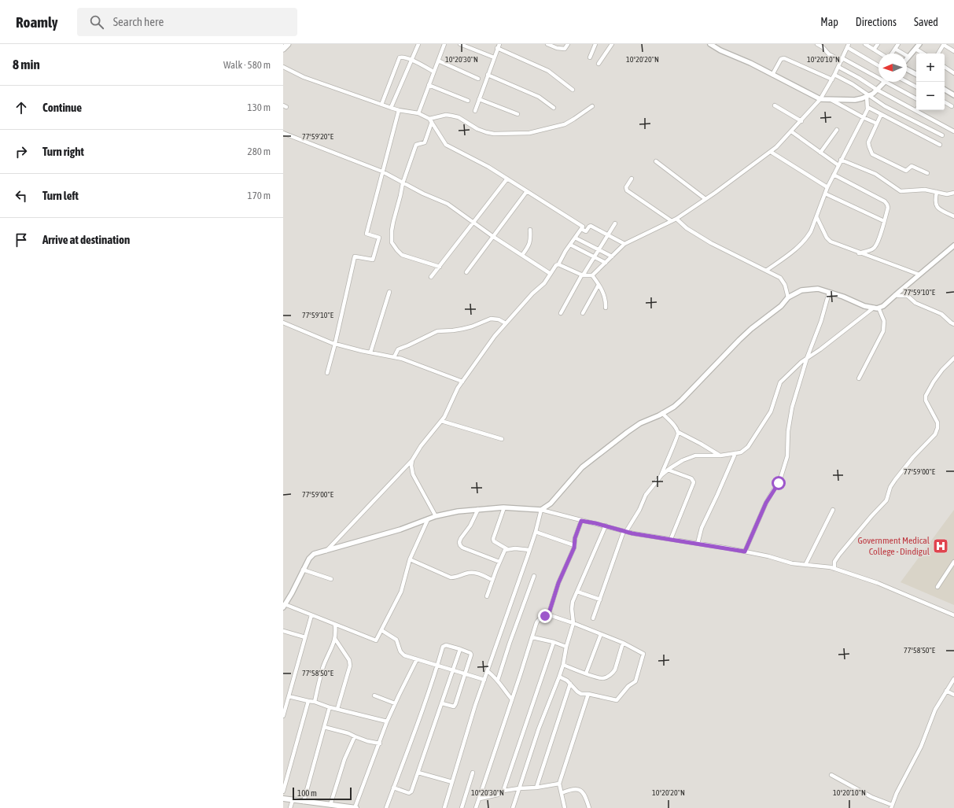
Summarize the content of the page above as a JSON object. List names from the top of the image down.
{
  "places": {
    "hospital": ["Government Medical College - Dindigul"]
  },
  "scale_bar": "100 m",
  "north": "left",
  "page": {
    "header": "Roamly",
    "search": "Search here",
    "nav": ["Map", "Directions", "Saved"],
    "heading": ["8 min", "Walk · 580 m"],
    "map_buttons": ["+", "−"],
    "list": [
      ["Continue", "130 m"],
      ["Turn right", "280 m"],
      ["Turn left", "170 m"],
      "Arrive at destination"
    ],
    "scale": "100 m"
  },
  "coordinates": [
    "10°20'30\"N",
    "10°20'20\"N",
    "10°20'10\"N",
    "77°59'20\"E",
    "77°59'10\"E",
    "77°59'00\"E",
    "77°58'50\"E"
  ]
}
